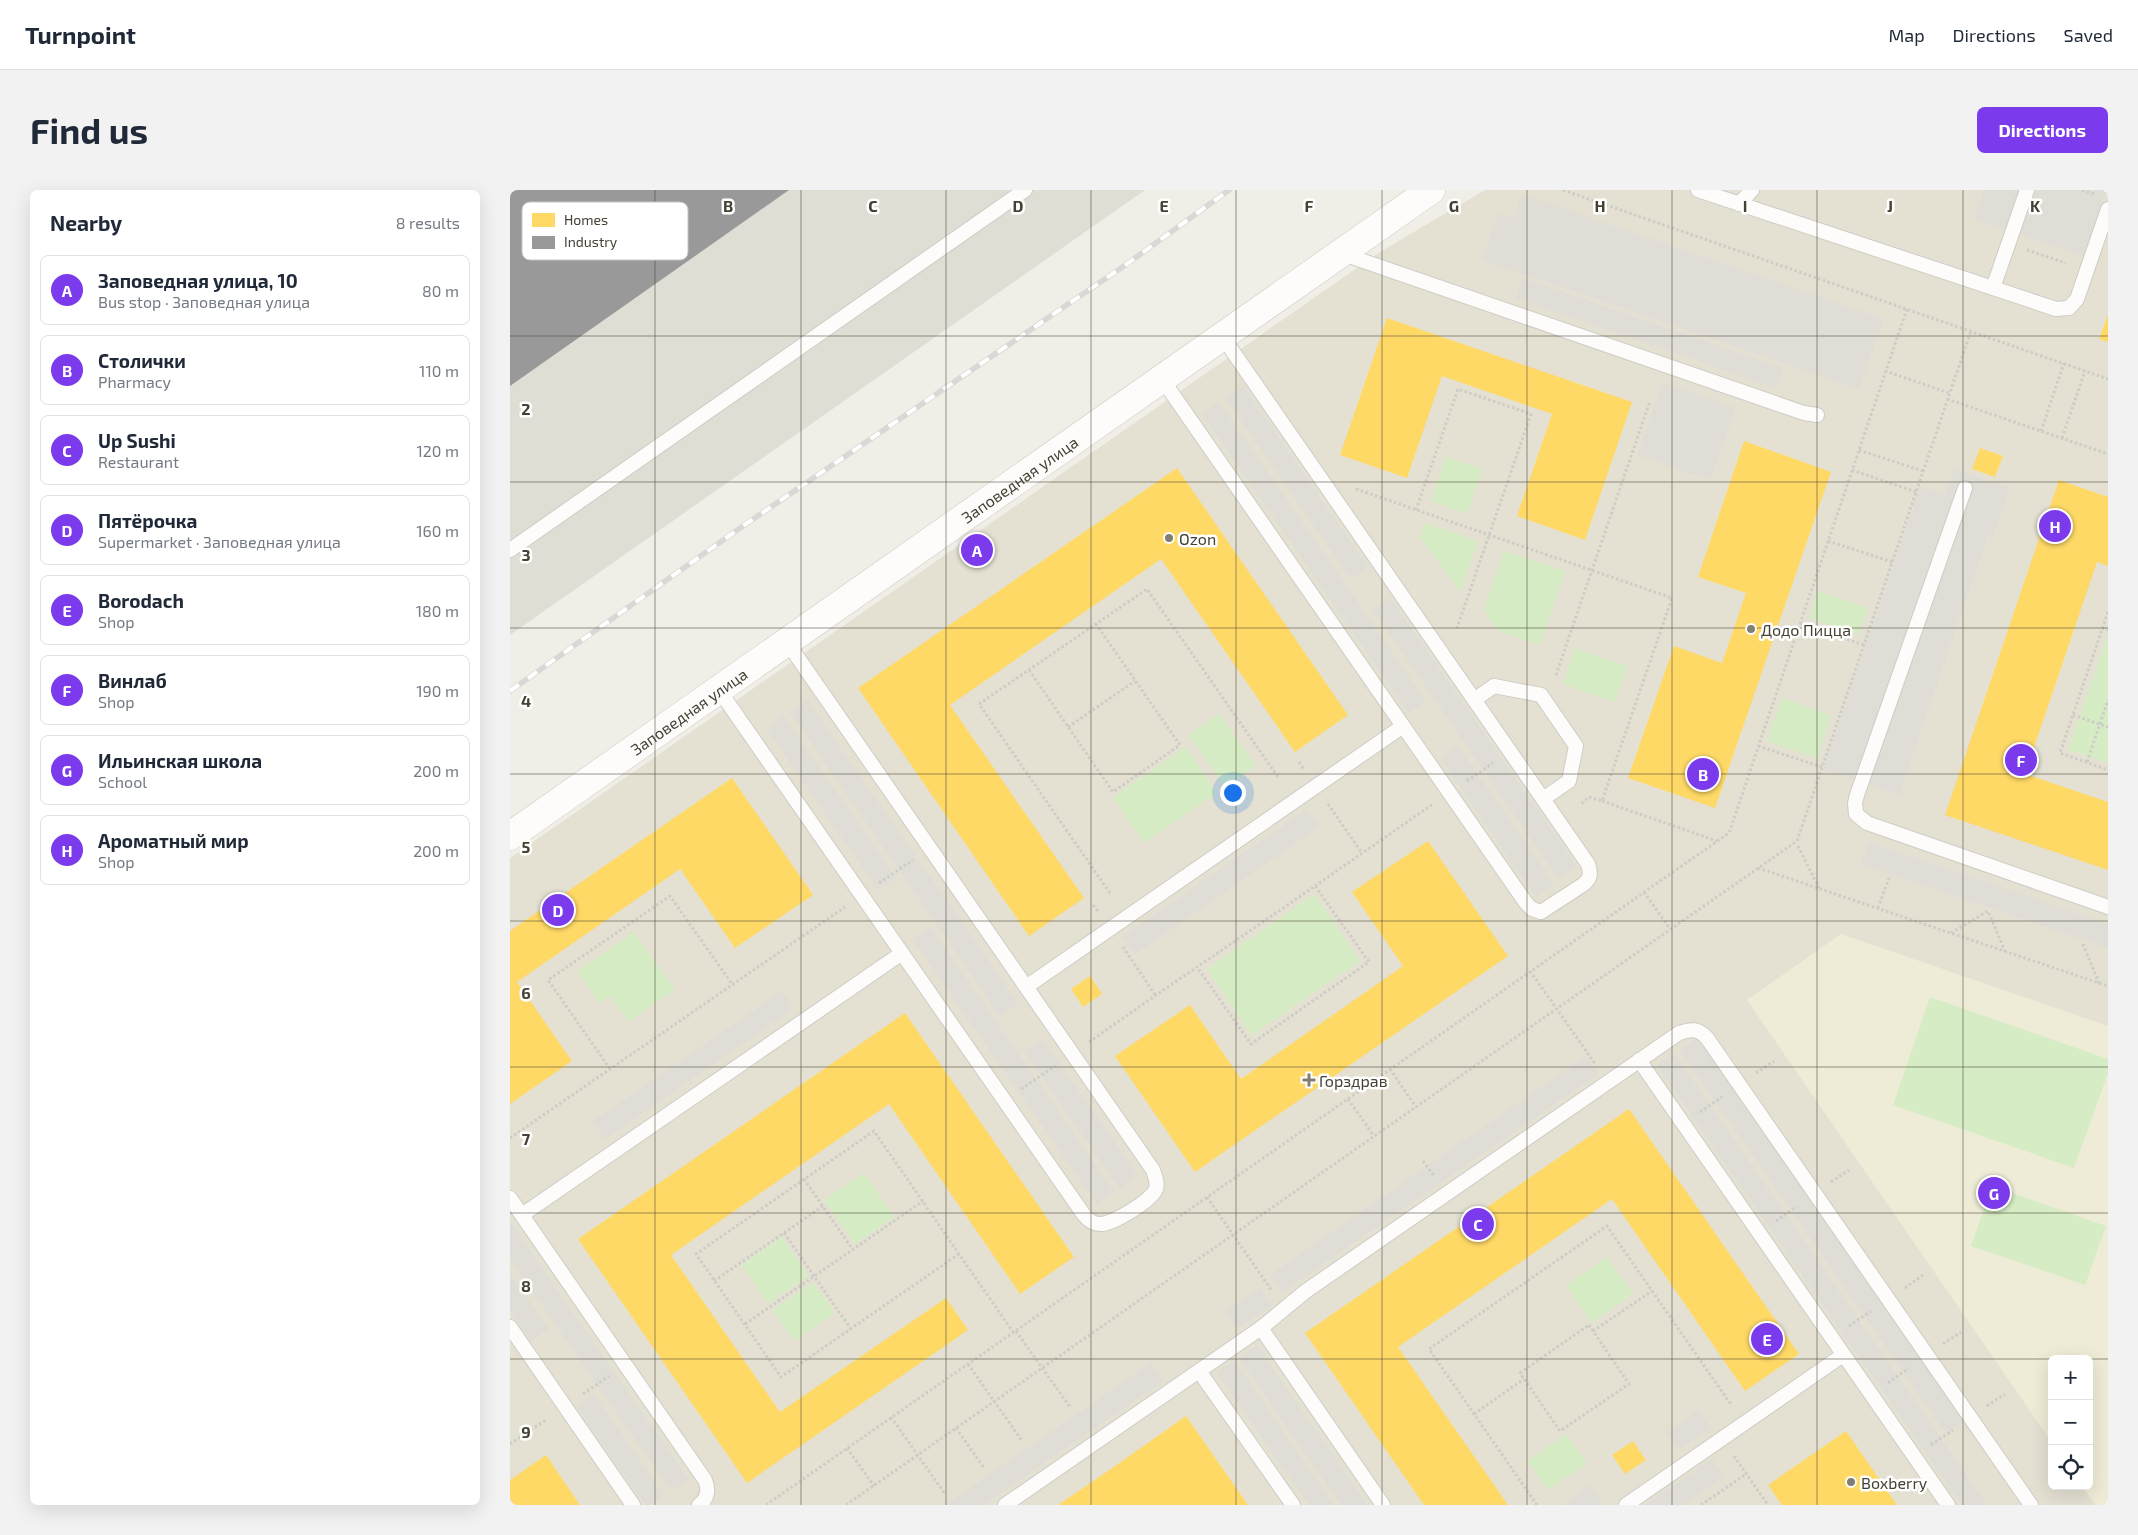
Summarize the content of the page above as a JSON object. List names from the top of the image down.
{
  "streets": {
    "street": ["Заповедная улица"]
  },
  "places": {
    "other": ["Ozon", "Додо Пицца", "Boxberry"],
    "health": ["Горздрав"]
  },
  "legend": ["Homes", "Industry"],
  "page": {
    "header": "Turnpoint",
    "nav": ["Map", "Directions", "Saved"],
    "buttons": "Directions",
    "title": "Find us",
    "heading": ["Nearby", "8 results"],
    "list": [
      {
        "mark": "A",
        "name": "Заповедная улица, 10",
        "note": "Bus stop · Заповедная улица",
        "value": "80 m"
      },
      {
        "mark": "B",
        "name": "Столички",
        "note": "Pharmacy",
        "value": "110 m"
      },
      {
        "mark": "C",
        "name": "Up Sushi",
        "note": "Restaurant",
        "value": "120 m"
      },
      {
        "mark": "D",
        "name": "Пятёрочка",
        "note": "Supermarket · Заповедная улица",
        "value": "160 m"
      },
      {
        "mark": "E",
        "name": "Borodach",
        "note": "Shop",
        "value": "180 m"
      },
      {
        "mark": "F",
        "name": "Винлаб",
        "note": "Shop",
        "value": "190 m"
      },
      {
        "mark": "G",
        "name": "Ильинская школа",
        "note": "School",
        "value": "200 m"
      },
      {
        "mark": "H",
        "name": "Ароматный мир",
        "note": "Shop",
        "value": "200 m"
      }
    ],
    "pins": [
      "H",
      "A",
      "F",
      "B",
      "D",
      "G",
      "C",
      "E"
    ],
    "map_buttons": ["+", "−"]
  },
  "grid": {
    "columns": [
      "B",
      "C",
      "D",
      "E",
      "F",
      "G",
      "H",
      "I",
      "J",
      "K"
    ],
    "rows": [
      "2",
      "3",
      "4",
      "5",
      "6",
      "7",
      "8",
      "9"
    ]
  }
}
